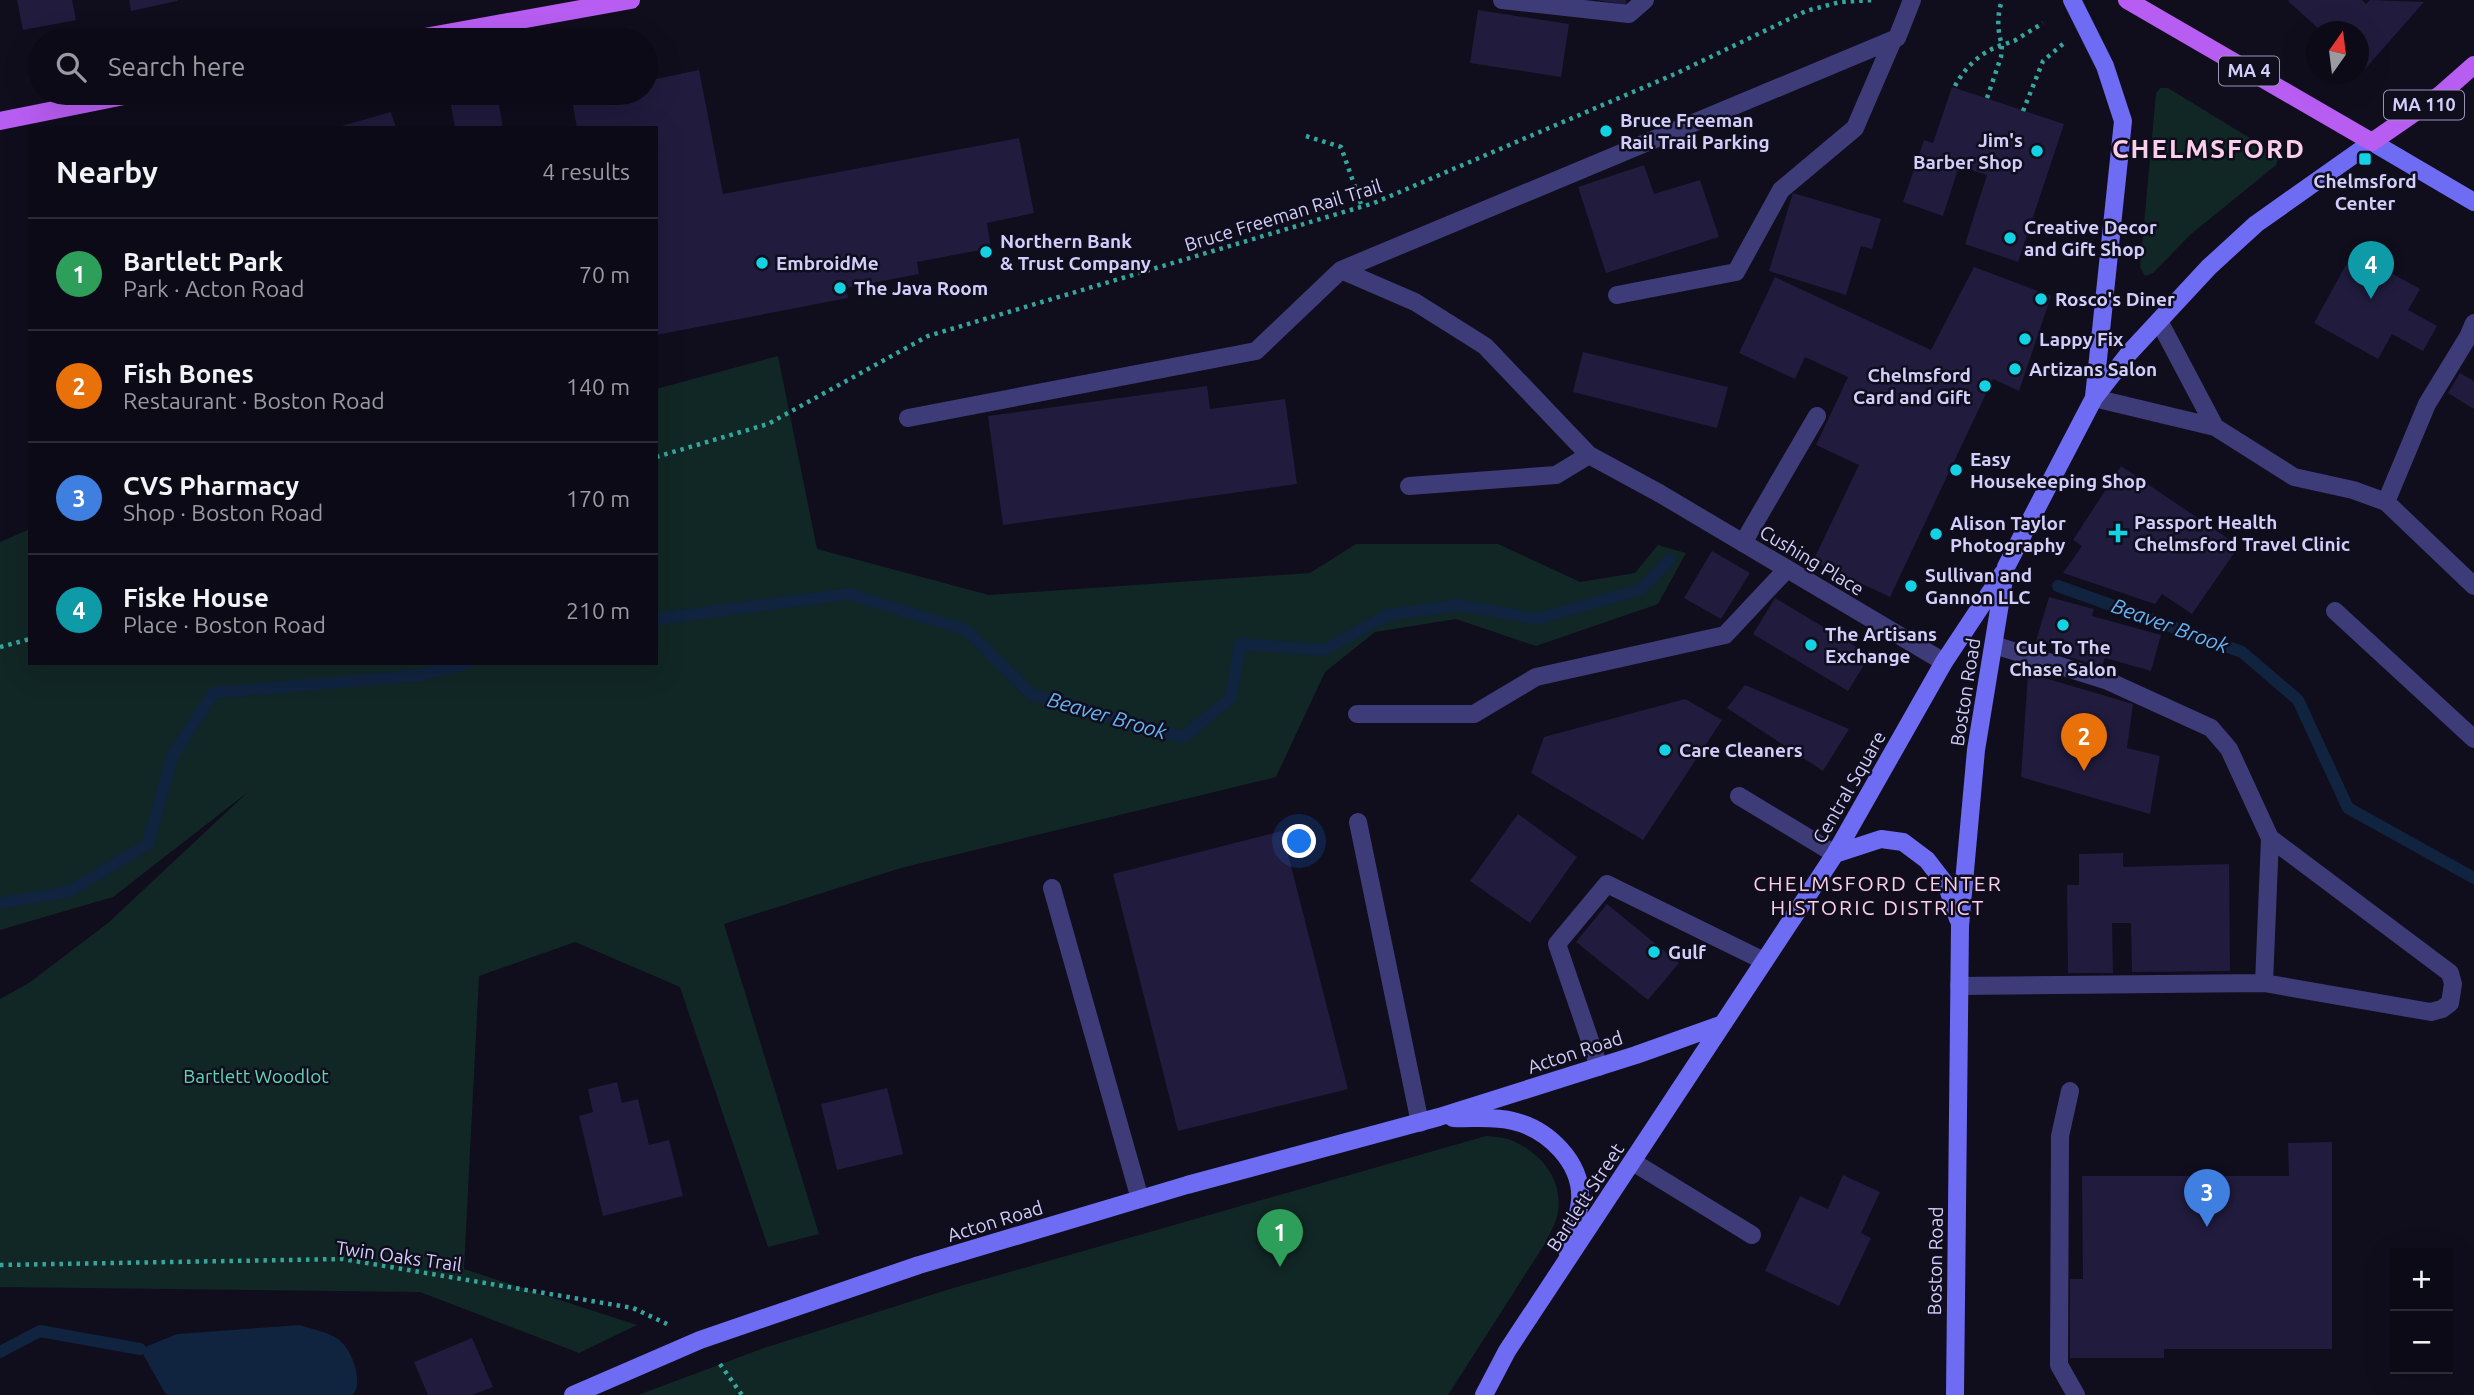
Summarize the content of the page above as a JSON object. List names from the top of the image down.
{
  "streets": {
    "main road": [
      "MA 4",
      "MA 110",
      "Boston Road",
      "Central Square",
      "Acton Road",
      "Bartlett Street"
    ],
    "street": ["Cushing Place"],
    "path": ["Bruce Freeman Rail Trail", "Twin Oaks Trail"]
  },
  "crossings": [
    ["MA 4", "MA 110"],
    ["MA 4", "Boston Road"],
    ["MA 110", "Boston Road"],
    ["Cushing Place", "Central Square"],
    ["Boston Road", "Central Square"],
    ["Central Square", "Acton Road"],
    ["Central Square", "Bartlett Street"],
    ["Acton Road", "Bartlett Street"],
    ["Acton Road", "Twin Oaks Trail"]
  ],
  "districts": ["CHELMSFORD", "CHELMSFORD CENTER HISTORIC DISTRICT"],
  "water": ["Beaver Brook"],
  "parks": ["Bartlett Woodlot"],
  "places": {
    "other": [
      "Bruce Freeman Rail Trail Parking",
      "Jim's Barber Shop",
      "Creative Decor and Gift Shop",
      "Northern Bank & Trust Company",
      "EmbroidMe",
      "The Java Room",
      "Rosco's Diner",
      "Lappy Fix",
      "Artizans Salon",
      "Chelmsford Card and Gift",
      "Easy Housekeeping Shop",
      "Alison Taylor Photography",
      "Sullivan and Gannon LLC",
      "Cut To The Chase Salon",
      "The Artisans Exchange",
      "Care Cleaners",
      "Gulf"
    ],
    "transit": ["Chelmsford Center"],
    "health": ["Passport Health Chelmsford Travel Clinic"]
  },
  "north": "top",
  "page": {
    "search": "Search here",
    "heading": ["Nearby", "4 results"],
    "list": [
      {
        "mark": "1",
        "name": "Bartlett Park",
        "note": "Park · Acton Road",
        "value": "70 m"
      },
      {
        "mark": "2",
        "name": "Fish Bones",
        "note": "Restaurant · Boston Road",
        "value": "140 m"
      },
      {
        "mark": "3",
        "name": "CVS Pharmacy",
        "note": "Shop · Boston Road",
        "value": "170 m"
      },
      {
        "mark": "4",
        "name": "Fiske House",
        "note": "Place · Boston Road",
        "value": "210 m"
      }
    ],
    "pins": [
      "4",
      "2",
      "3",
      "1"
    ],
    "map_buttons": ["+", "−"]
  }
}
